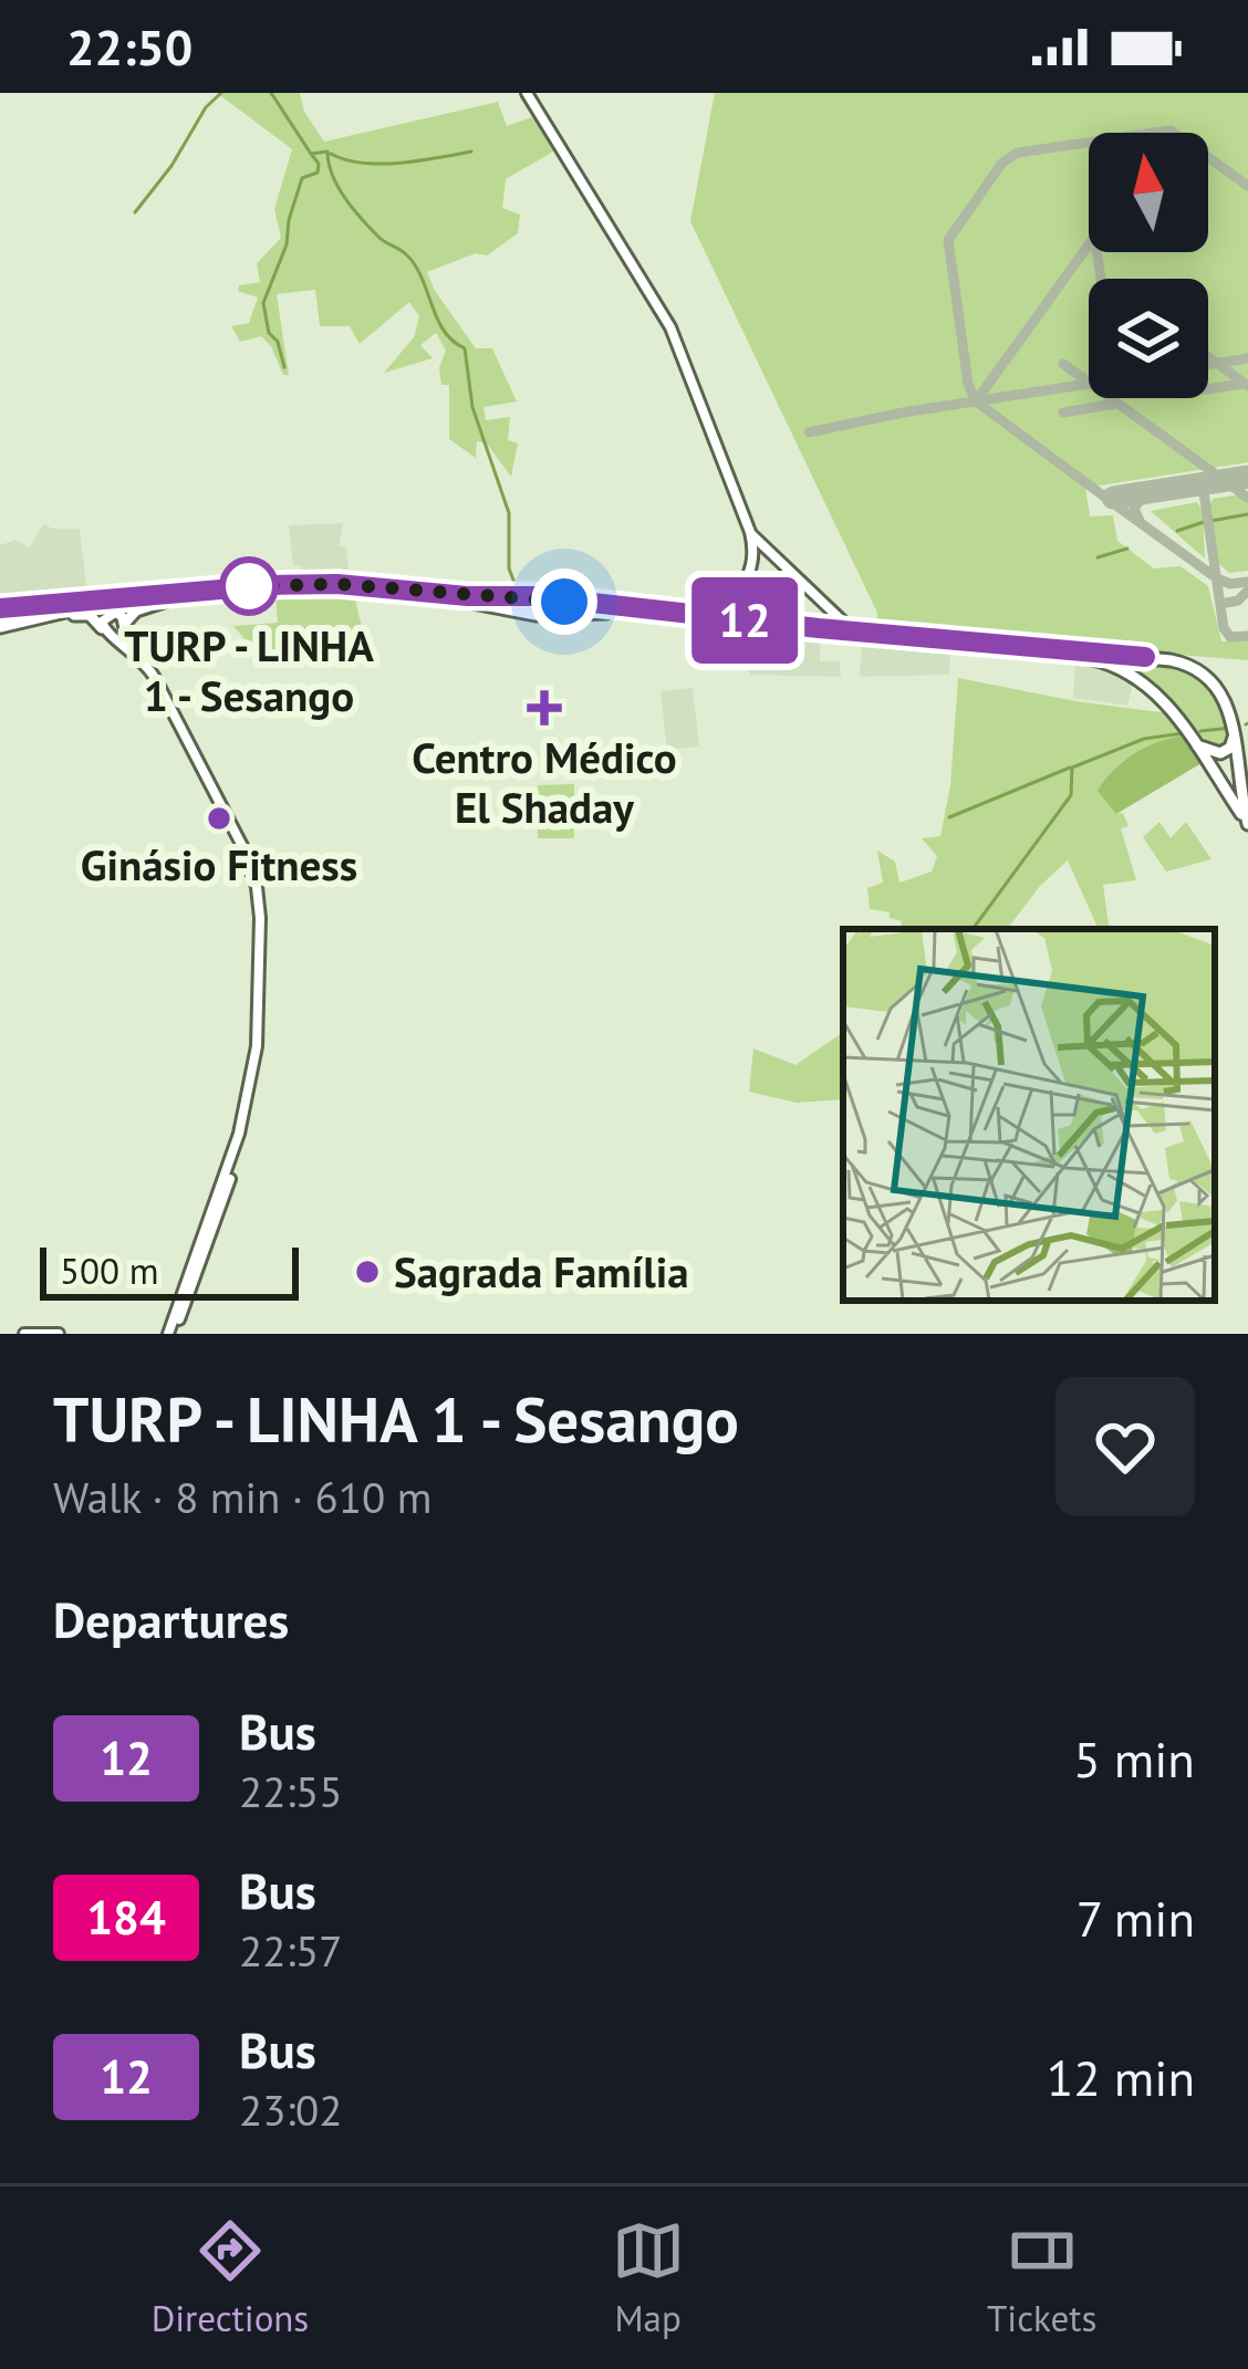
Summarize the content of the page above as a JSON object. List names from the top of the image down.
{
  "places": {
    "other": ["TURP - LINHA 1 - Sesango", "Ginásio Fitness", "Sagrada Família"],
    "health": ["Centro Médico El Shaday"]
  },
  "lines": ["bus line 12"],
  "scale_bar": "500 m",
  "north": "top",
  "page": {
    "status": "22:50",
    "on_map": "12",
    "scale": "500 m",
    "heading": [
      ["TURP - LINHA 1 - Sesango", "Walk · 8 min · 610 m"],
      "Departures"
    ],
    "list": [
      {
        "mark": "12",
        "name": "Bus",
        "note": "22:55",
        "value": "5 min"
      },
      {
        "mark": "184",
        "name": "Bus",
        "note": "22:57",
        "value": "7 min"
      },
      {
        "mark": "12",
        "name": "Bus",
        "note": "23:02",
        "value": "12 min"
      }
    ],
    "tabs": ["Directions", "Map", "Tickets"]
  }
}
